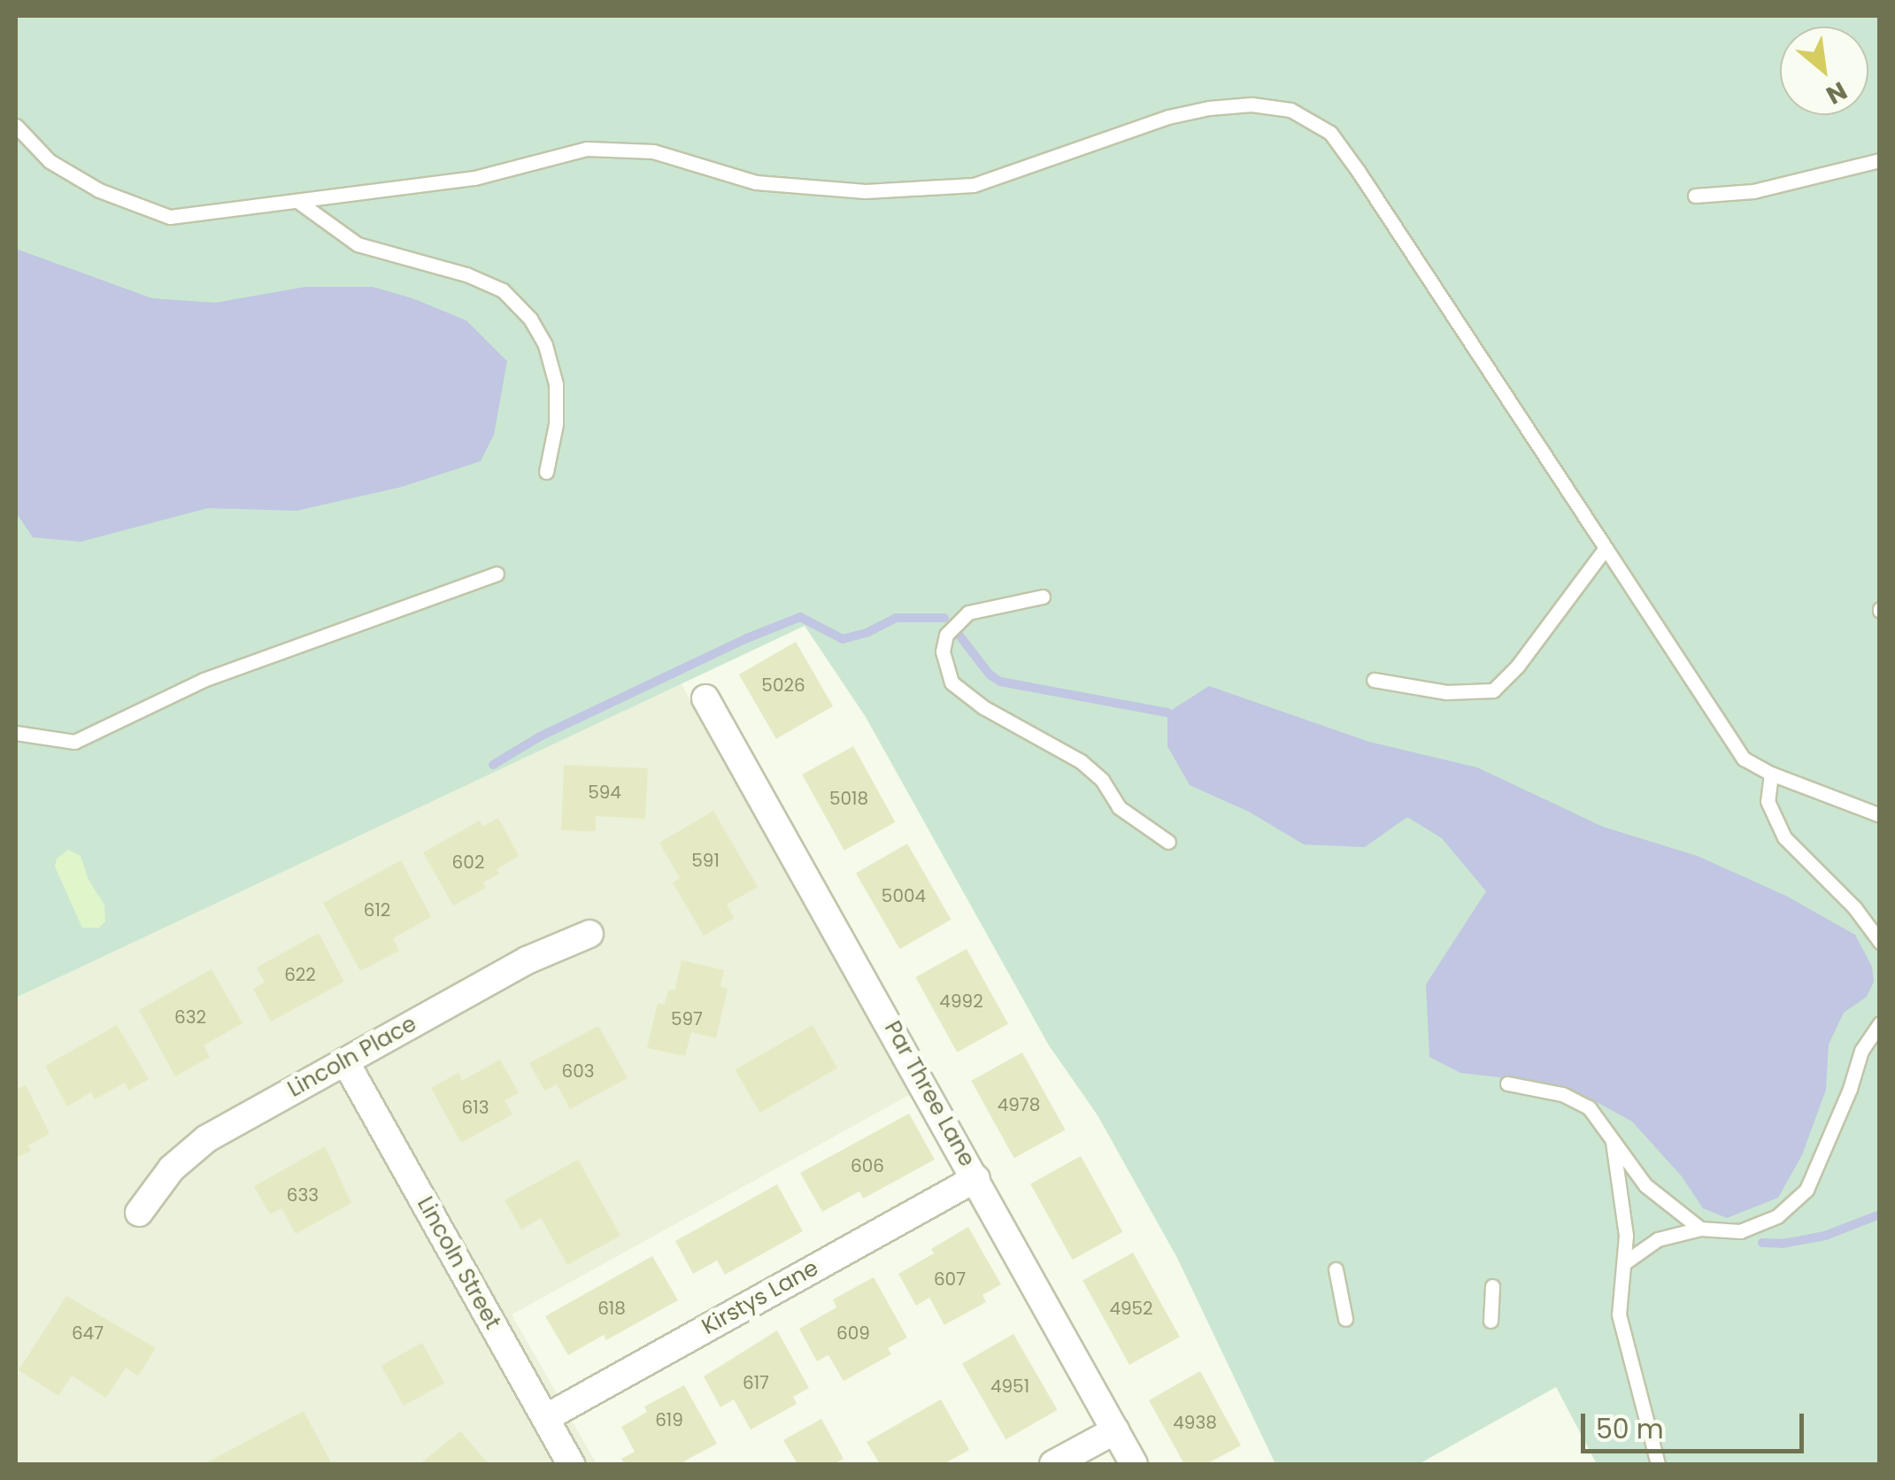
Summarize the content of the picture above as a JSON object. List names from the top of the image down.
{
  "streets": {
    "street": [
      "Lincoln Place",
      "Par Three Lane",
      "Lincoln Street",
      "Kirstys Lane"
    ]
  },
  "crossings": [
    ["Lincoln Place", "Lincoln Street"],
    ["Par Three Lane", "Kirstys Lane"],
    ["Lincoln Street", "Kirstys Lane"]
  ],
  "house_numbers": [
    "5026",
    "594",
    "5018",
    "591",
    "602",
    "5004",
    "612",
    "622",
    "4992",
    "632",
    "597",
    "603",
    "4978",
    "613",
    "606",
    "633",
    "607",
    "618",
    "4952",
    "647",
    "609",
    "617",
    "4951",
    "619",
    "4938"
  ],
  "scale_bar": "50 m",
  "north": "bottom right"
}
